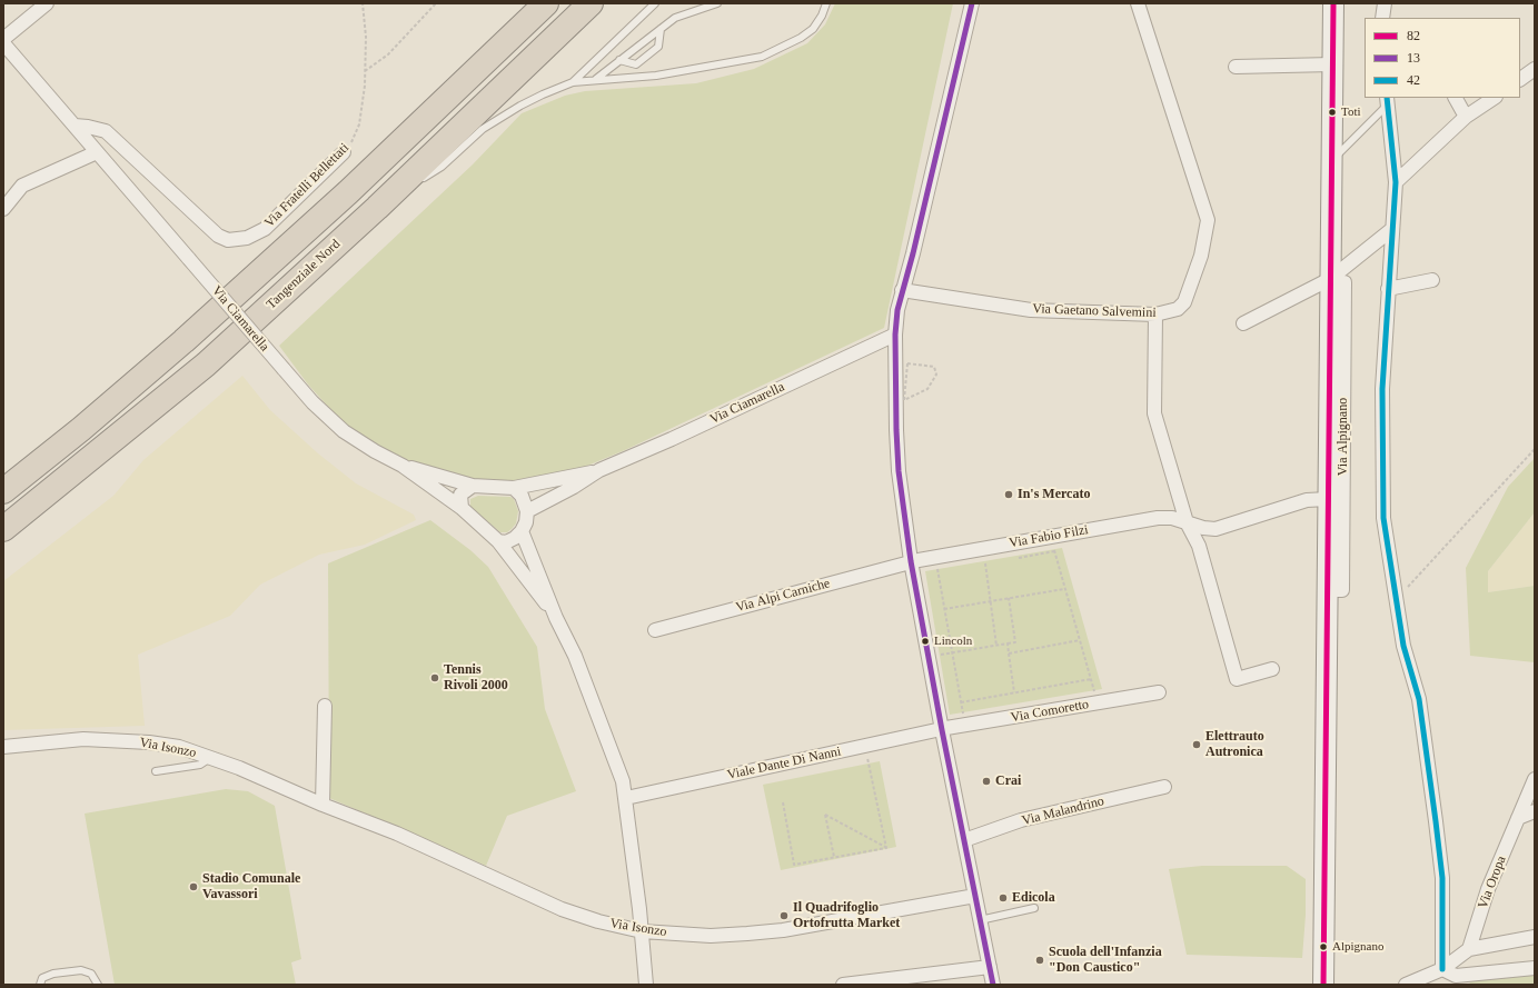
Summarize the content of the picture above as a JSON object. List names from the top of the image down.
{
  "streets": {
    "highway": ["Tangenziale Nord"],
    "street": [
      "Via Fratelli Bellettati",
      "Via Gaetano Salvemini",
      "Via Ciamarella",
      "Via Alpignano",
      "Via Fabio Filzi",
      "Via Alpi Carniche",
      "Via Comoretto",
      "Via Isonzo",
      "Viale Dante Di Nanni",
      "Via Malandrino",
      "Via Oropa"
    ]
  },
  "crossings": [
    ["Via Fratelli Bellettati", "Via Ciamarella"],
    ["Via Alpignano", "Via Fabio Filzi"],
    ["Via Fabio Filzi", "Via Alpi Carniche"],
    ["Via Comoretto", "Viale Dante Di Nanni"]
  ],
  "places": [
    "Toti",
    "In's Mercato",
    "Lincoln",
    "Tennis Rivoli 2000",
    "Elettrauto Autronica",
    "Crai",
    "Stadio Comunale Vavassori",
    "Edicola",
    "Il Quadrifoglio Ortofrutta Market",
    "Alpignano",
    "Scuola dell'Infanzia \"Don Caustico\""
  ],
  "lines": ["transit line 82", "transit line 13", "transit line 42"],
  "legend": ["82", "13", "42"]
}
